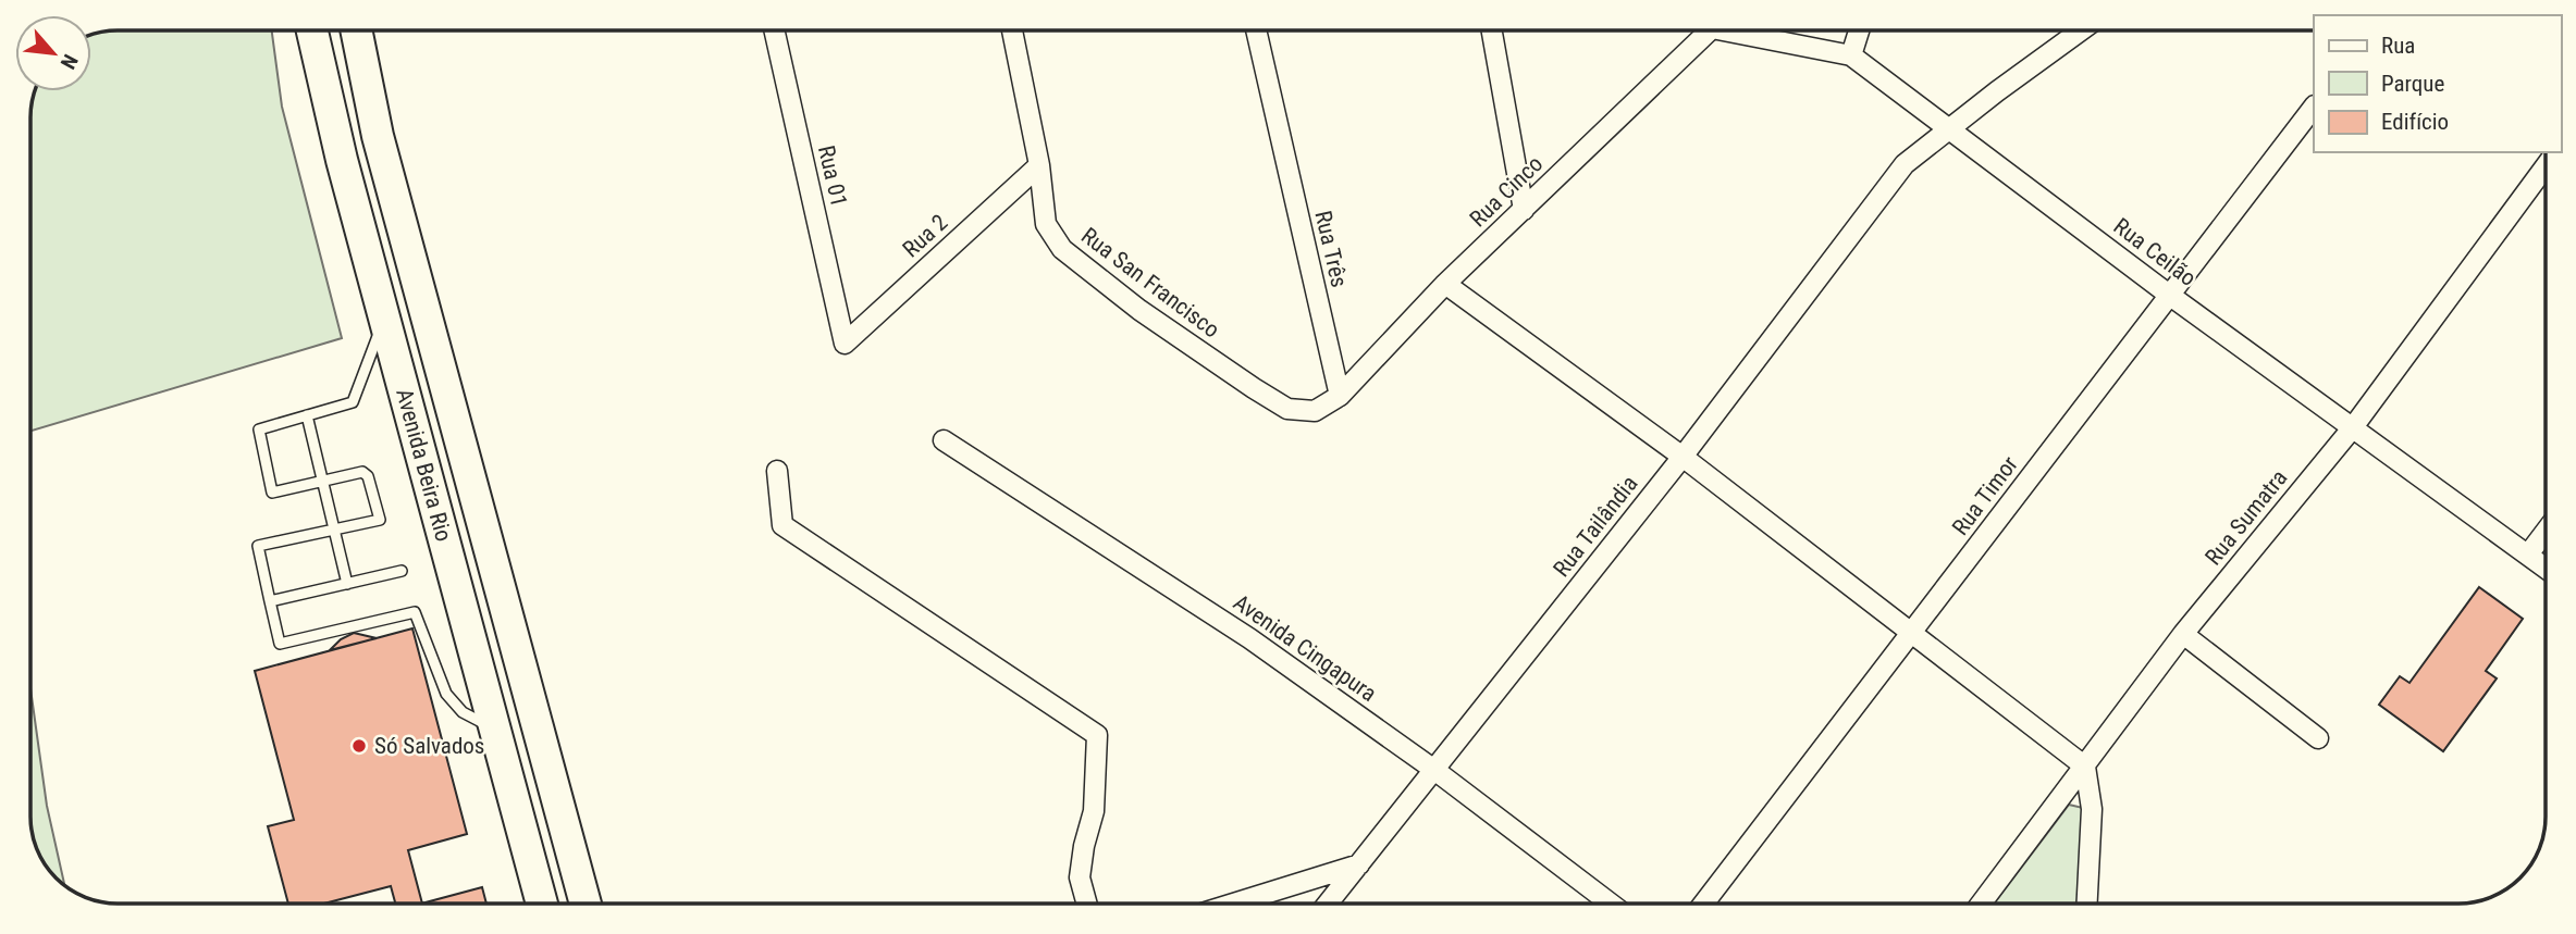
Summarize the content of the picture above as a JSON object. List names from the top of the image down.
{
  "streets": {
    "main road": ["Avenida Beira Rio"],
    "street": [
      "Rua 01",
      "Rua Cinco",
      "Rua 2",
      "Rua Três",
      "Rua Ceilão",
      "Rua San Francisco",
      "Rua Timor",
      "Rua Sumatra",
      "Rua Tailândia",
      "Avenida Cingapura"
    ]
  },
  "crossings": [
    ["Rua 01", "Rua 2"],
    ["Rua Cinco", "Rua Três"],
    ["Rua Cinco", "Rua San Francisco"],
    ["Rua 2", "Rua San Francisco"],
    ["Rua Três", "Rua San Francisco"],
    ["Rua Ceilão", "Rua Timor"],
    ["Rua Ceilão", "Rua Sumatra"],
    ["Rua Ceilão", "Rua Tailândia"],
    ["Rua Tailândia", "Avenida Cingapura"]
  ],
  "places": ["Só Salvados"],
  "legend": ["Rua", "Parque", "Edifício"],
  "north": "bottom right"
}
